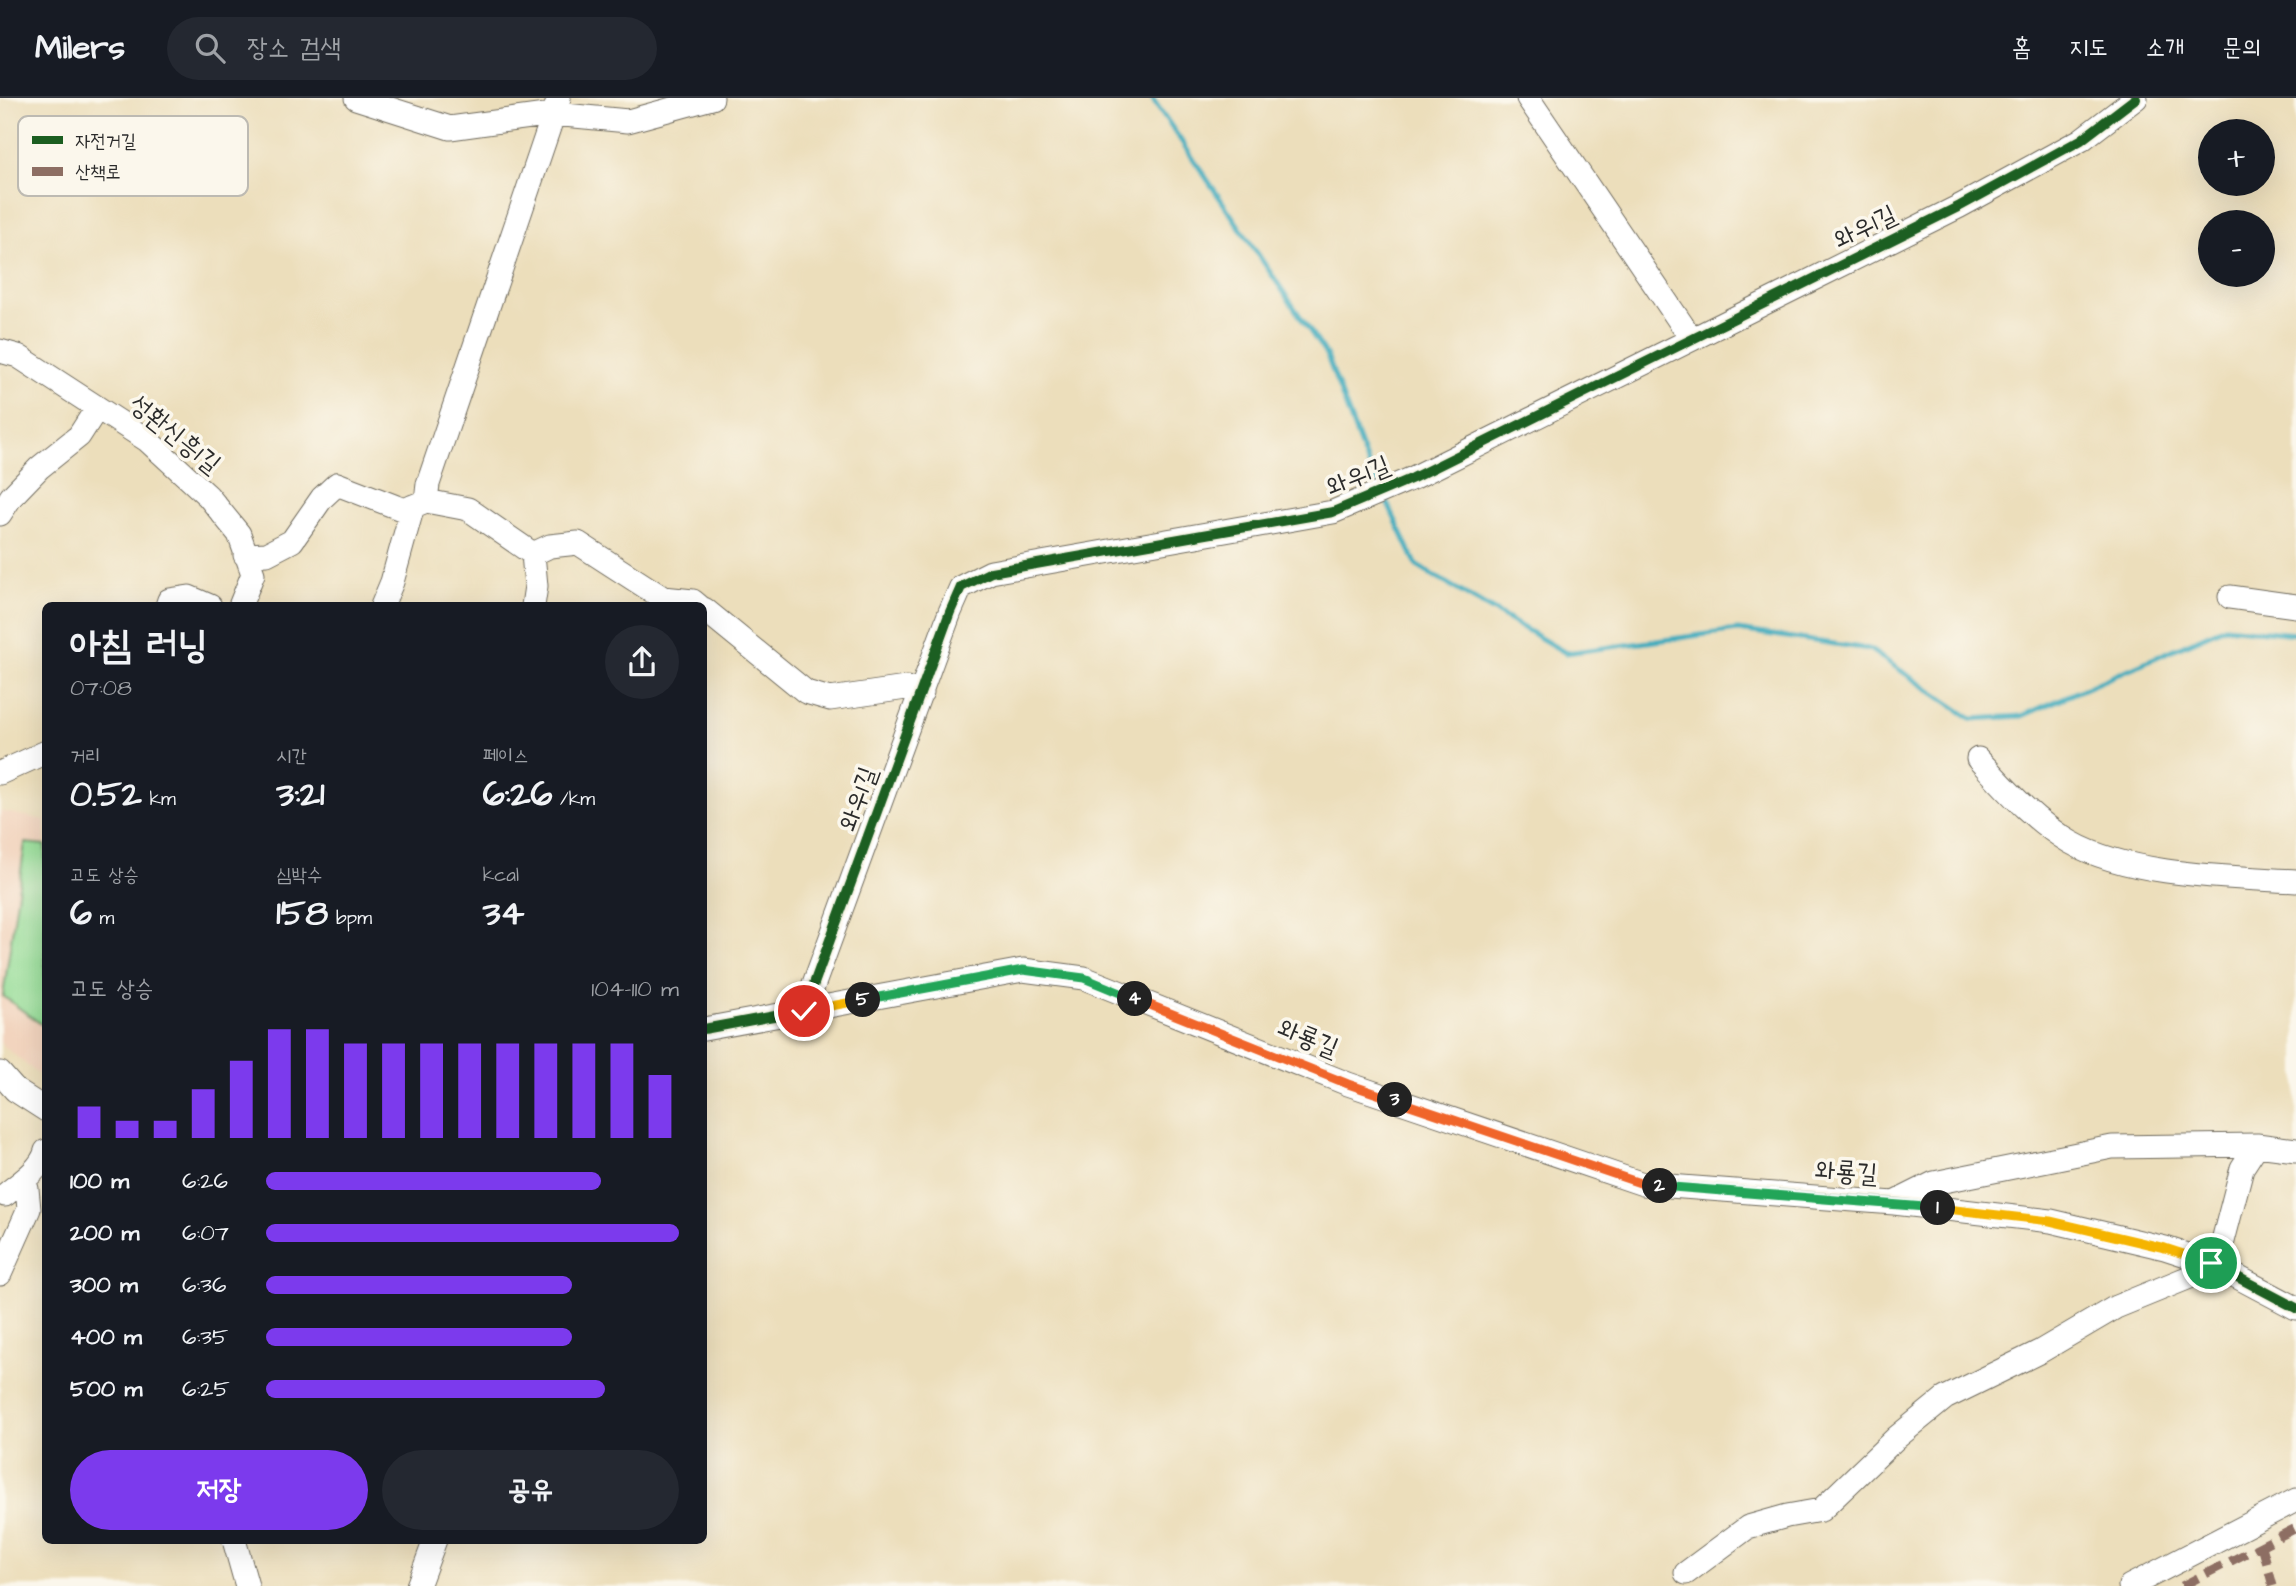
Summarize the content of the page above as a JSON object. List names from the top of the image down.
{
  "streets": {
    "street": ["와우1길", "성환신흥1길", "와룡길"]
  },
  "crossings": [
    ["와우1길", "와룡길"]
  ],
  "legend": ["자전거길", "산책로"],
  "page": {
    "header": "Milers",
    "search": "장소 검색",
    "nav": [
      "홈",
      "지도",
      "소개",
      "문의"
    ],
    "map_buttons": ["+", "−"],
    "heading": ["아침 러닝", "07:08"],
    "stats": [
      ["거리", "0.52 km"],
      ["시간", "3:21"],
      ["페이스", "6:26 /km"],
      ["고도 상승", "6 m"],
      ["심박수", "158 bpm"],
      ["kcal", "34"]
    ],
    "chart": ["고도 상승", "104–110 m"],
    "pins": [
      "4",
      "5",
      "3",
      "2",
      "1"
    ],
    "list": [
      {
        "name": "100 m",
        "note": "6:26"
      },
      {
        "name": "200 m",
        "note": "6:07"
      },
      {
        "name": "300 m",
        "note": "6:36"
      },
      {
        "name": "400 m",
        "note": "6:35"
      },
      {
        "name": "500 m",
        "note": "6:25"
      }
    ],
    "buttons": ["저장", "공유"]
  }
}
